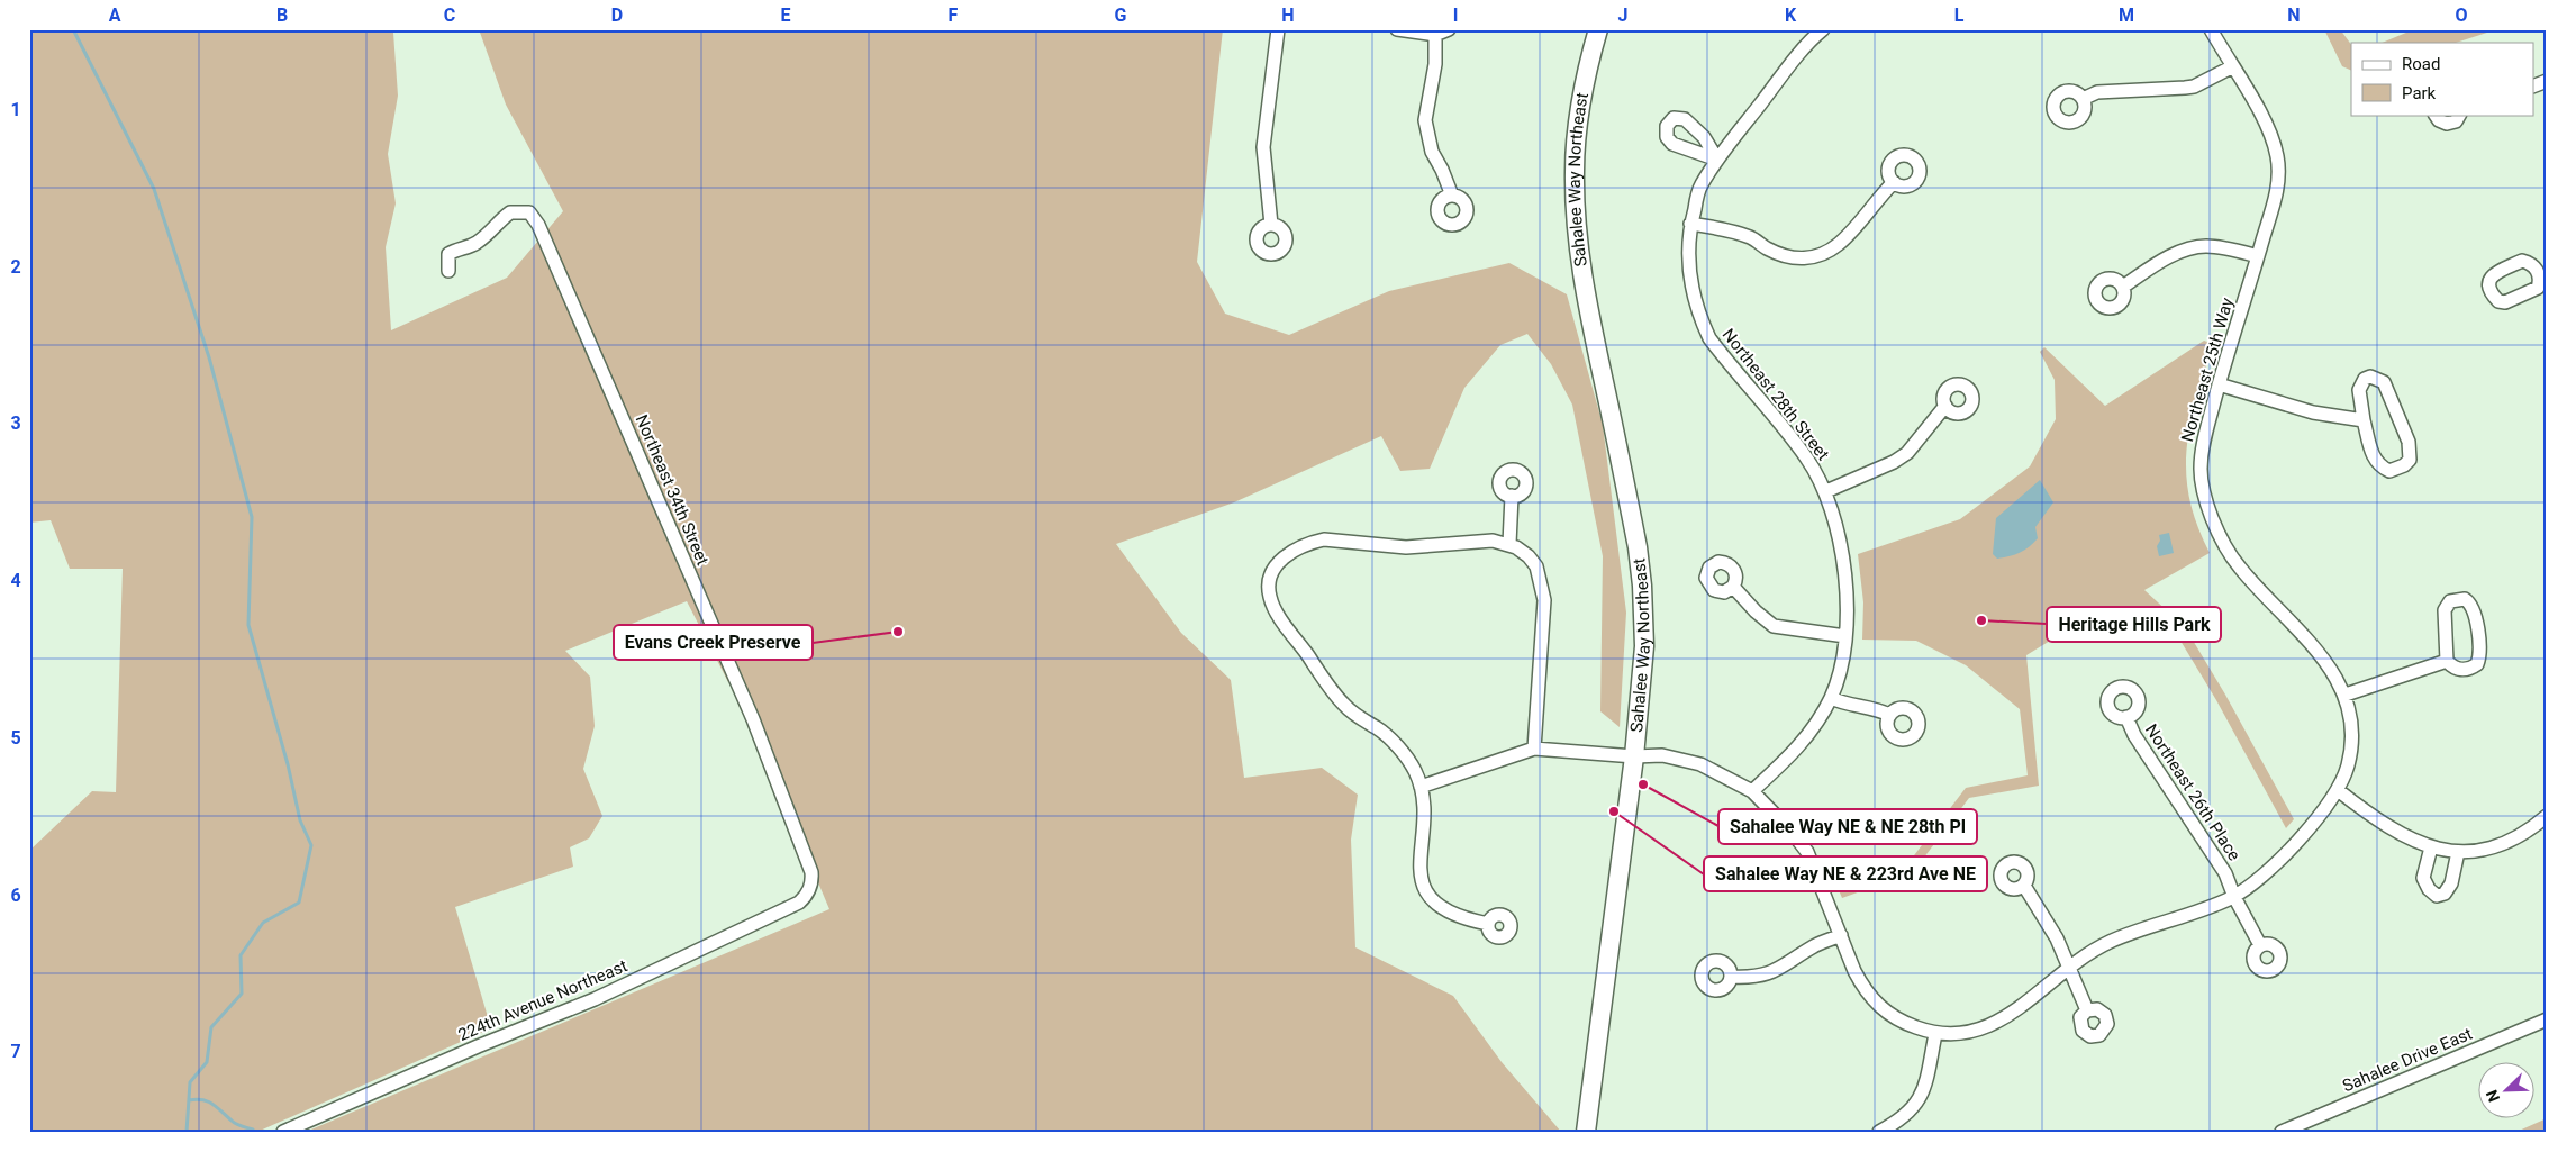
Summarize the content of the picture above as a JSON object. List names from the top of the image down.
{
  "streets": {
    "main road": ["Sahalee Way Northeast"],
    "street": [
      "Northeast 25th Way",
      "Northeast 28th Street",
      "Northeast 34th Street",
      "Northeast 26th Place",
      "224th Avenue Northeast",
      "Sahalee Drive East"
    ]
  },
  "crossings": [
    ["Northeast 25th Way", "Northeast 26th Place"],
    ["Northeast 34th Street", "224th Avenue Northeast"]
  ],
  "places": [
    "Heritage Hills Park",
    "Evans Creek Preserve",
    "Sahalee Way NE & NE 28th Pl",
    "Sahalee Way NE & 223rd Ave NE"
  ],
  "legend": ["Road", "Park"],
  "north": "bottom left",
  "grid": {
    "columns": [
      "A",
      "B",
      "C",
      "D",
      "E",
      "F",
      "G",
      "H",
      "I",
      "J",
      "K",
      "L",
      "M",
      "N",
      "O"
    ],
    "rows": [
      "1",
      "2",
      "3",
      "4",
      "5",
      "6",
      "7"
    ]
  }
}
